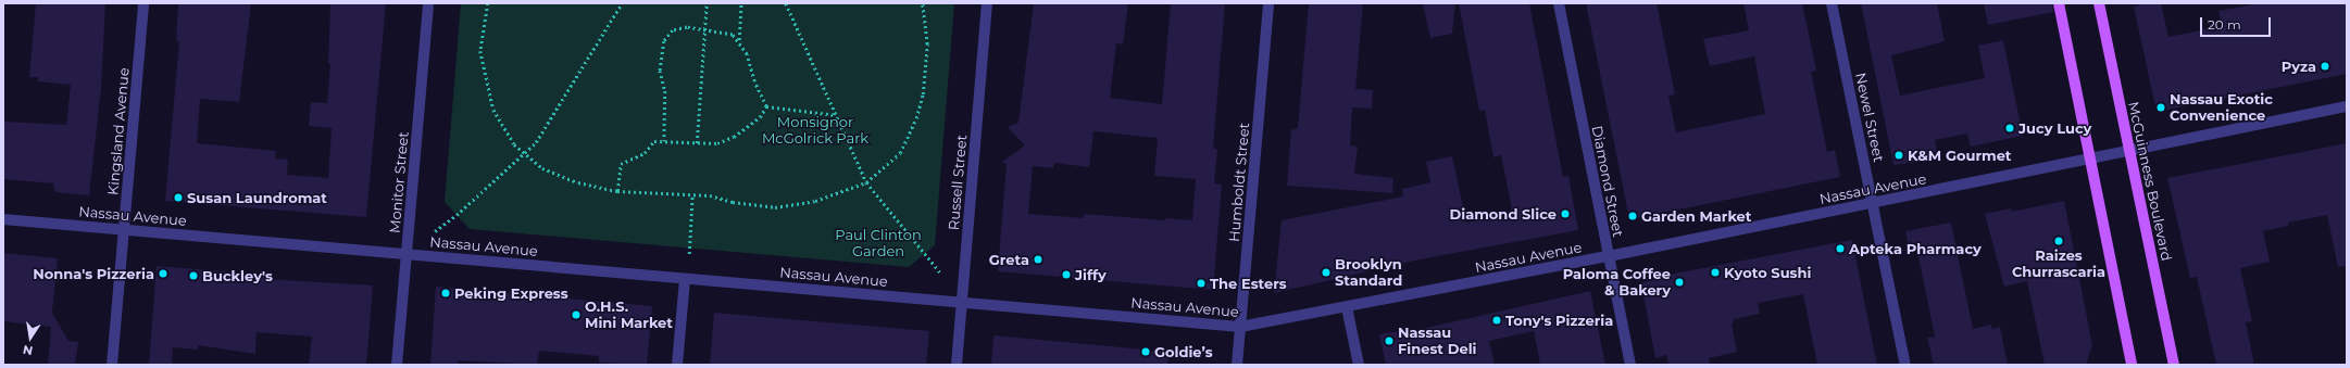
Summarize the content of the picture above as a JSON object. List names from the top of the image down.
{
  "streets": {
    "main road": ["McGuinness Boulevard"],
    "street": [
      "Newel Street",
      "Kingsland Avenue",
      "Diamond Street",
      "Monitor Street",
      "Russell Street",
      "Humboldt Street",
      "Nassau Avenue"
    ]
  },
  "crossings": [
    ["Newel Street", "Nassau Avenue"],
    ["Kingsland Avenue", "Nassau Avenue"],
    ["Diamond Street", "Nassau Avenue"],
    ["McGuinness Boulevard", "Nassau Avenue"],
    ["Monitor Street", "Nassau Avenue"],
    ["Russell Street", "Nassau Avenue"],
    ["Humboldt Street", "Nassau Avenue"]
  ],
  "parks": ["Monsignor McGolrick Park", "Paul Clinton Garden"],
  "places": [
    "Pyza",
    "Nassau Exotic Convenience",
    "Jucy Lucy",
    "K&M Gourmet",
    "Susan Laundromat",
    "Diamond Slice",
    "Garden Market",
    "Raizes Churrascaria",
    "Apteka Pharmacy",
    "Greta",
    "Brooklyn Standard",
    "Kyoto Sushi",
    "Nonna's Pizzeria",
    "Jiffy",
    "Buckley's",
    "Paloma Coffee & Bakery",
    "The Esters",
    "Peking Express",
    "O.H.S. Mini Market",
    "Tony's Pizzeria",
    "Nassau Finest Deli",
    "Goldie’s"
  ],
  "scale_bar": "20 m",
  "north": "bottom"
}
